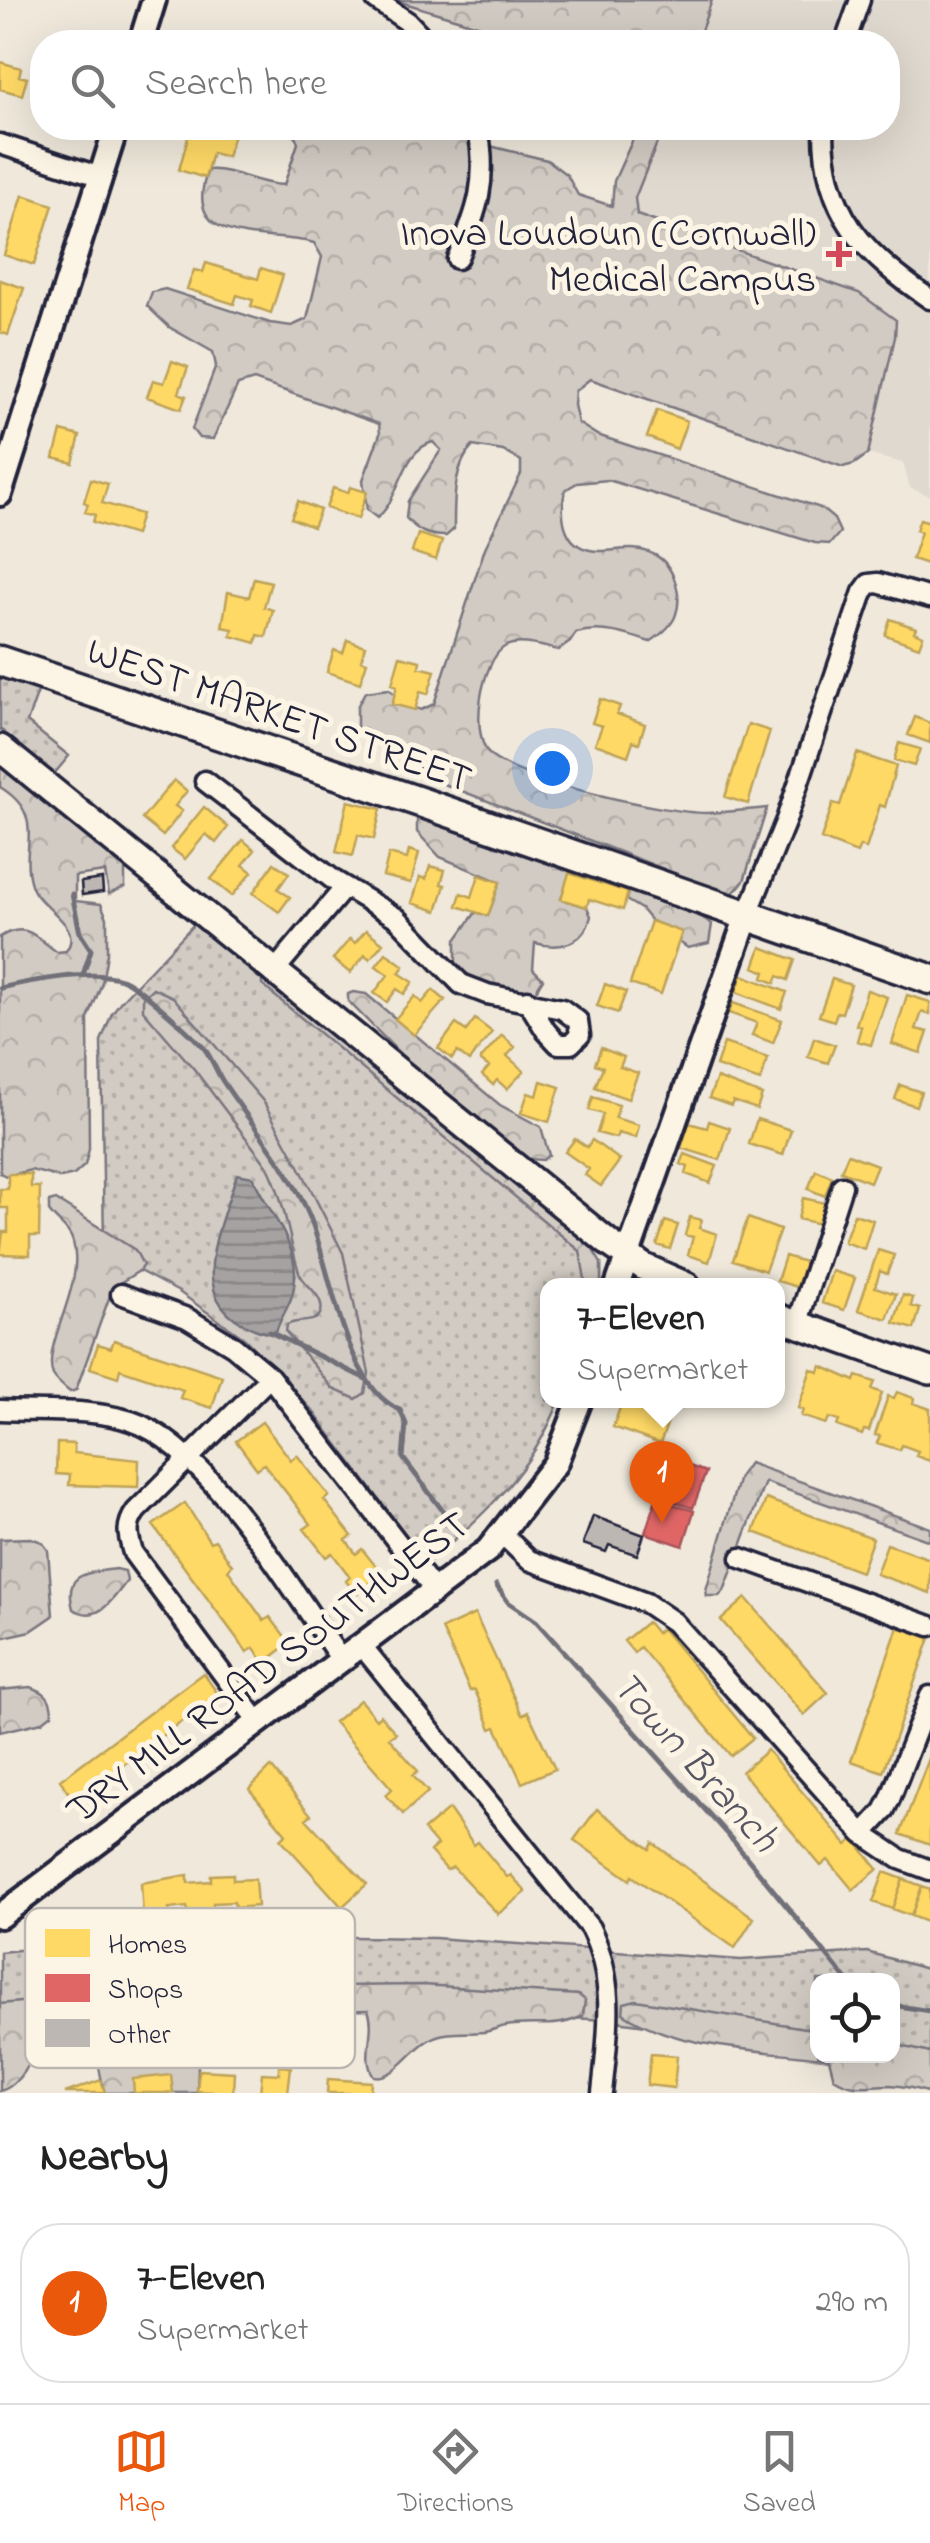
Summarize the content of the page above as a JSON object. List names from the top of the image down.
{
  "streets": {
    "main road": ["WEST MARKET STREET"],
    "street": ["DRY MILL ROAD SOUTHWEST"]
  },
  "water": ["Town Branch"],
  "places": {
    "health": ["Inova Loudoun (Cornwall) Medical Campus"]
  },
  "legend": ["Homes", "Shops", "Other"],
  "page": {
    "search": "Search here",
    "popup": ["7-Eleven", "Supermarket"],
    "pins": "1",
    "heading": "Nearby",
    "list": [
      {
        "mark": "1",
        "name": "7-Eleven",
        "note": "Supermarket",
        "value": "290 m"
      }
    ],
    "nav": ["Map", "Directions", "Saved"]
  }
}
